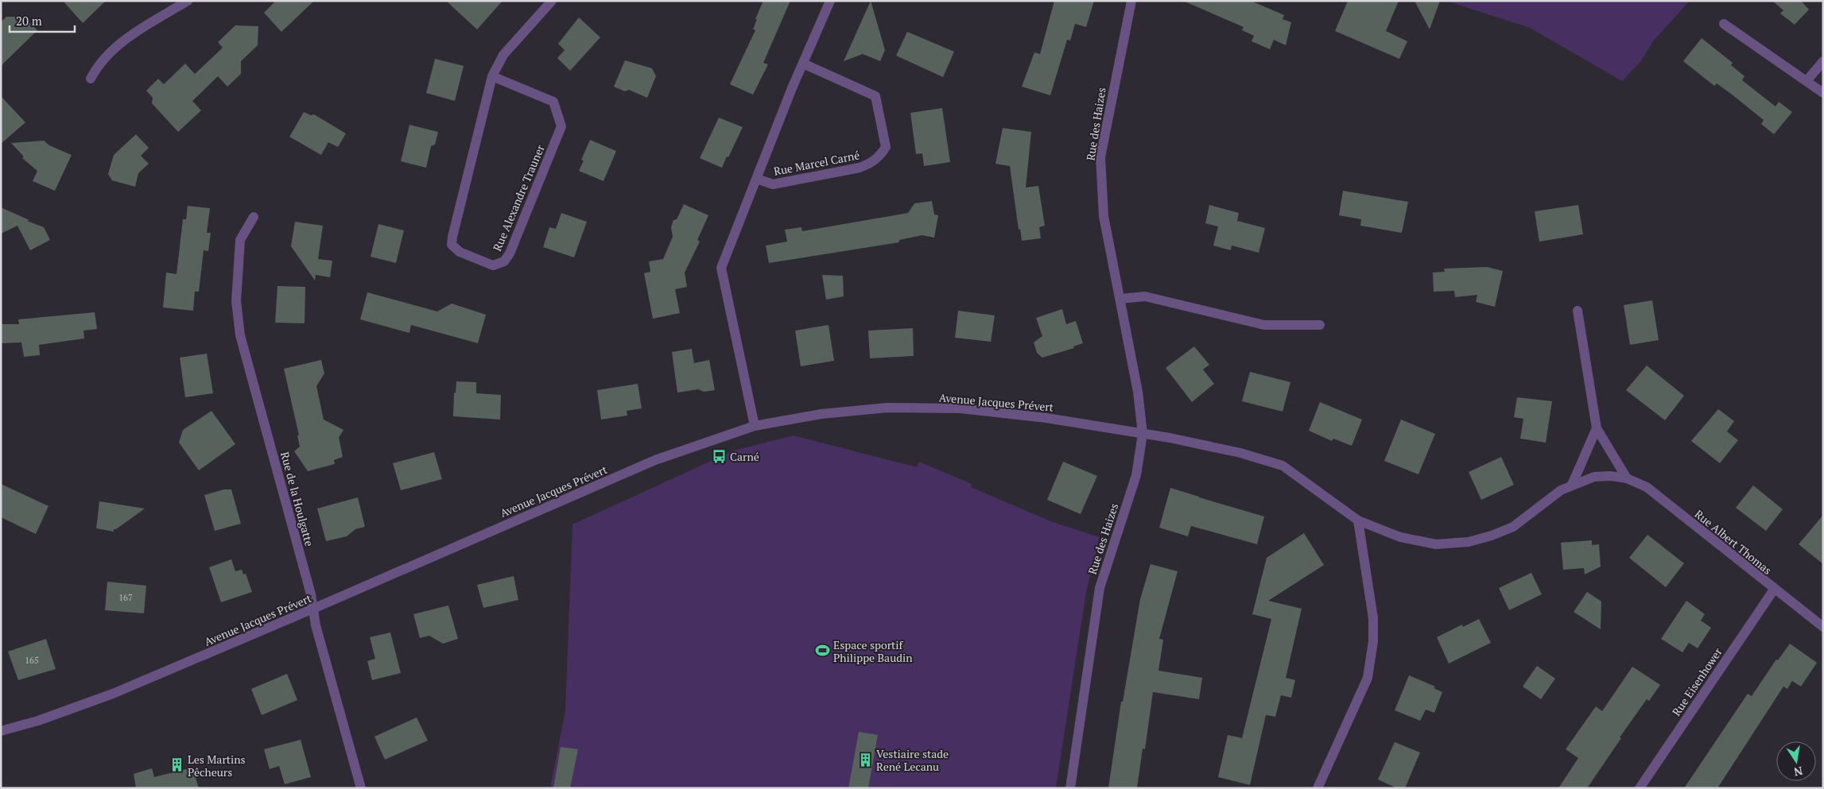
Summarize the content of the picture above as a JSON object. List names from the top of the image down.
{
  "streets": {
    "street": [
      "Rue des Haizes",
      "Rue Marcel Carné",
      "Rue Alexandre Trauner",
      "Avenue Jacques Prévert",
      "Rue de la Houlgatte",
      "Rue Albert Thomas",
      "Rue Eisenhower"
    ]
  },
  "crossings": [
    ["Rue des Haizes", "Avenue Jacques Prévert"],
    ["Rue Marcel Carné", "Avenue Jacques Prévert"],
    ["Avenue Jacques Prévert", "Rue de la Houlgatte"],
    ["Avenue Jacques Prévert", "Rue Albert Thomas"],
    ["Rue Albert Thomas", "Rue Eisenhower"]
  ],
  "places": {
    "bus stop": ["Carné"],
    "sports": ["Espace sportif Philippe Baudin"],
    "building": ["Vestiaire stade René Lecanu", "Les Martins Pêcheurs"]
  },
  "house_numbers": ["167", "165"],
  "scale_bar": "20 m",
  "north": "bottom"
}
